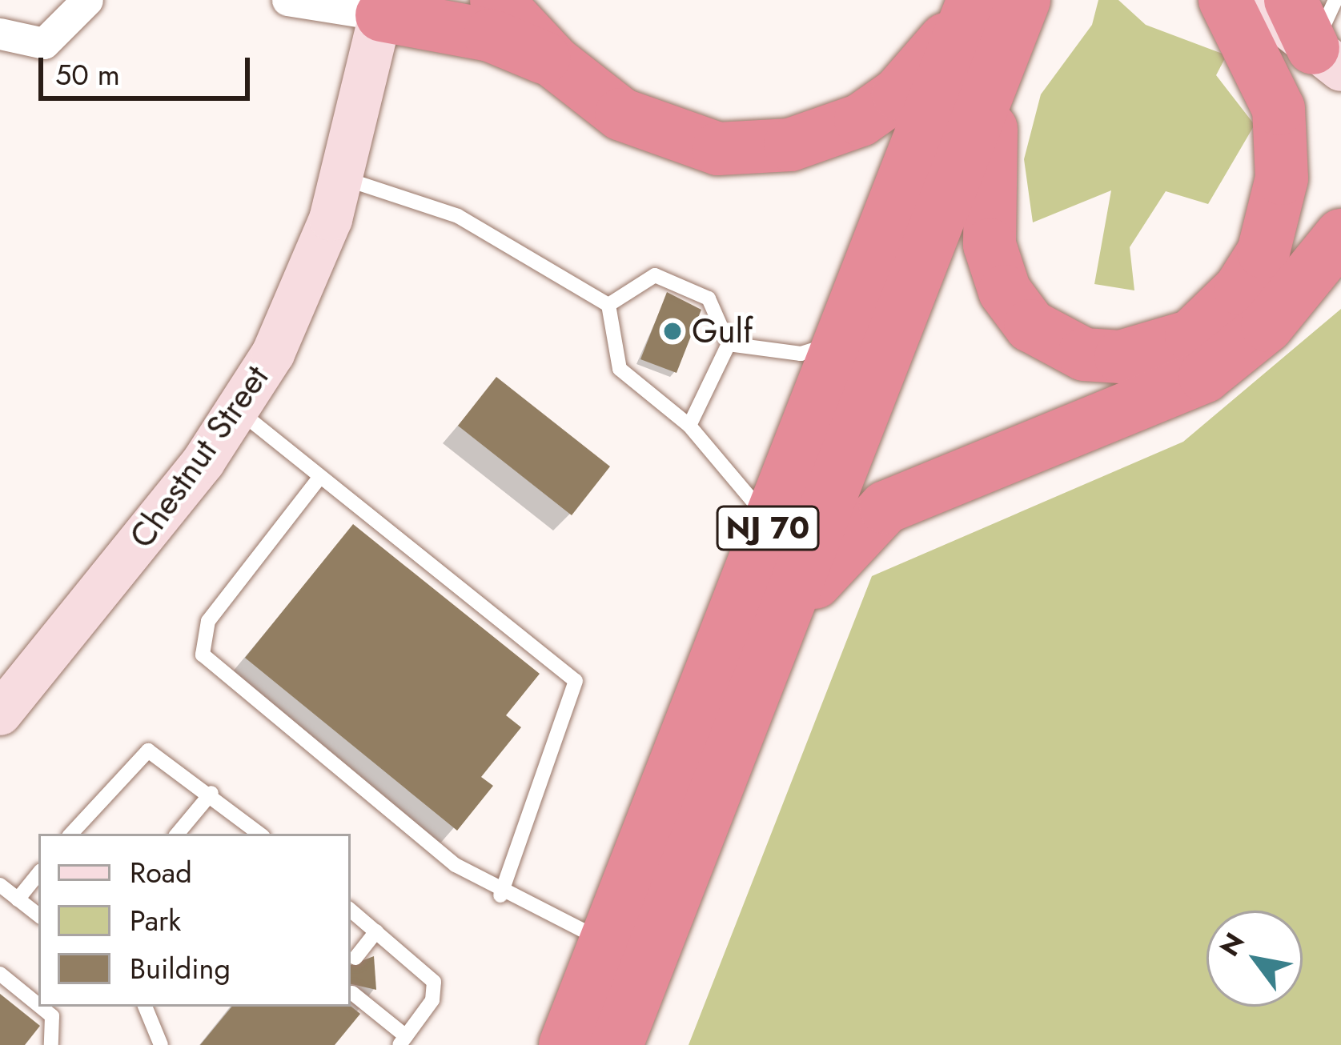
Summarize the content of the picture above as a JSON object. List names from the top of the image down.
{
  "streets": {
    "highway": ["NJ 70"],
    "street": ["Chestnut Street"]
  },
  "places": ["Gulf"],
  "legend": ["Road", "Park", "Building"],
  "scale_bar": "50 m",
  "north": "top left"
}
